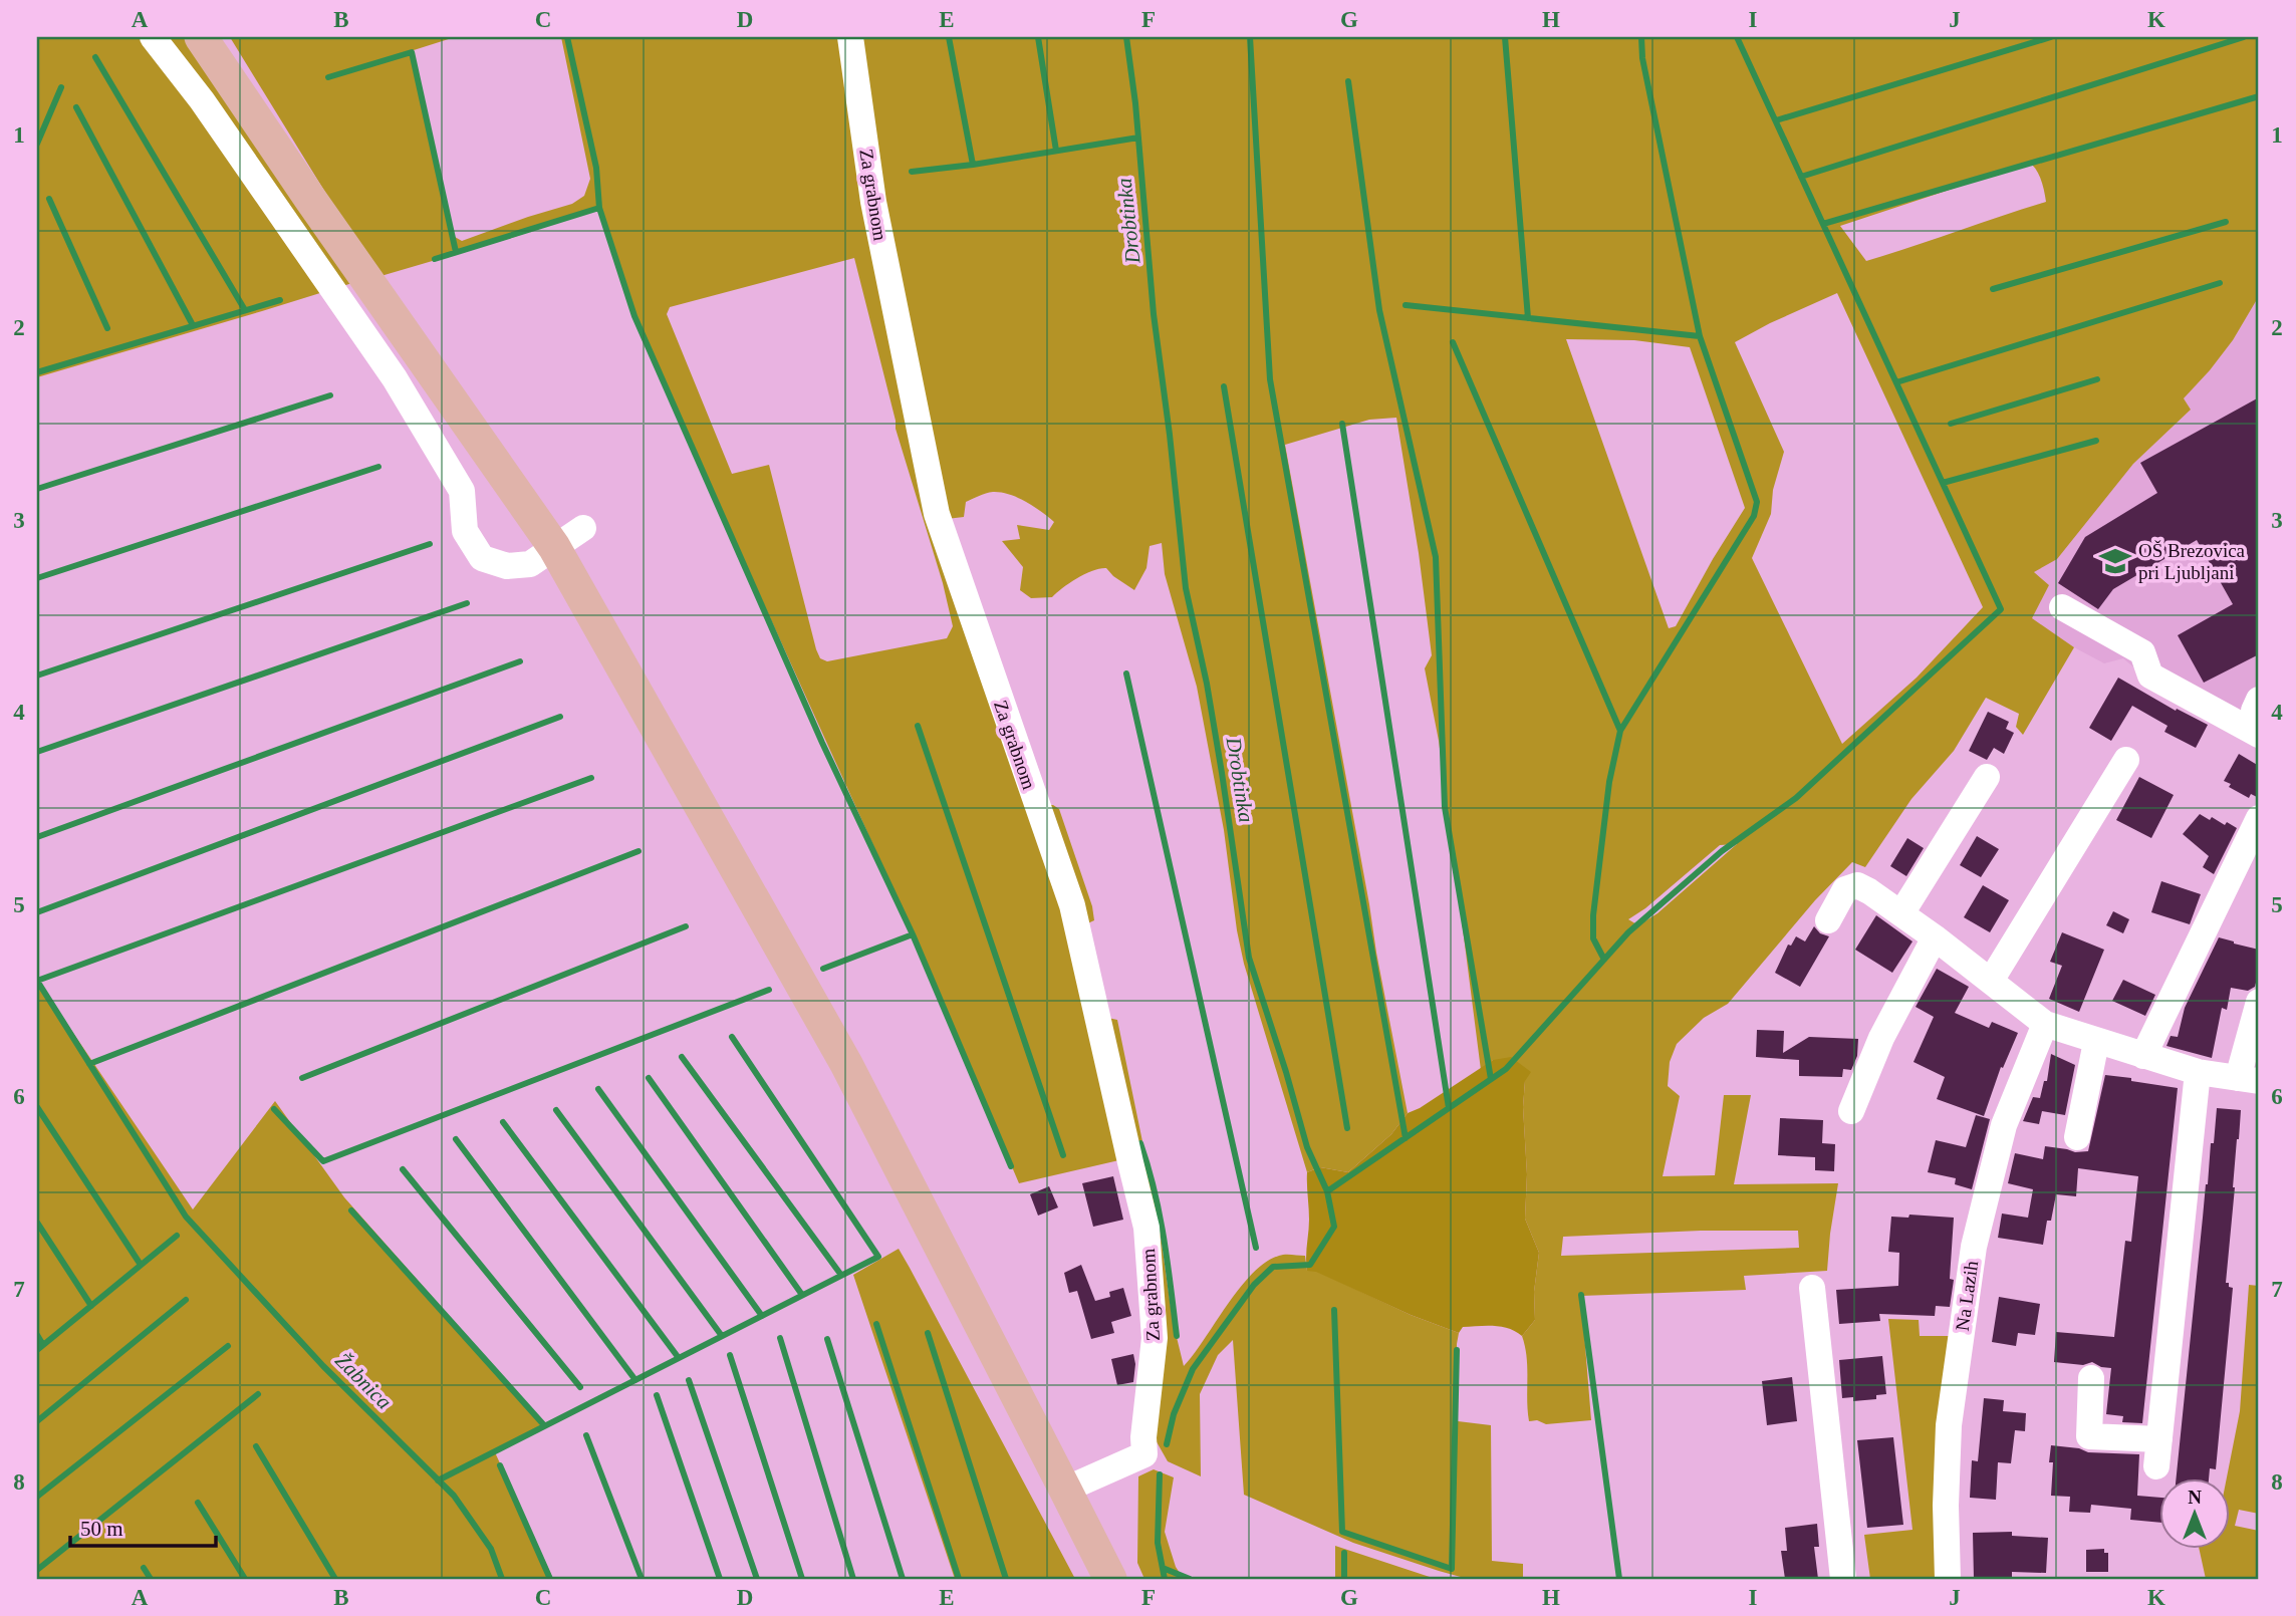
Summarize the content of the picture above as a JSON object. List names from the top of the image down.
{
  "streets": {
    "street": ["Za grabnom", "Na Lazih"]
  },
  "water": ["Drobtinka", "Žabnica"],
  "places": {
    "school or university": ["OŠ Brezovica pri Ljubljani"]
  },
  "scale_bar": "50 m",
  "north": "top",
  "grid": {
    "columns": [
      "A",
      "B",
      "C",
      "D",
      "E",
      "F",
      "G",
      "H",
      "I",
      "J",
      "K"
    ],
    "rows": [
      "1",
      "2",
      "3",
      "4",
      "5",
      "6",
      "7",
      "8"
    ]
  }
}
